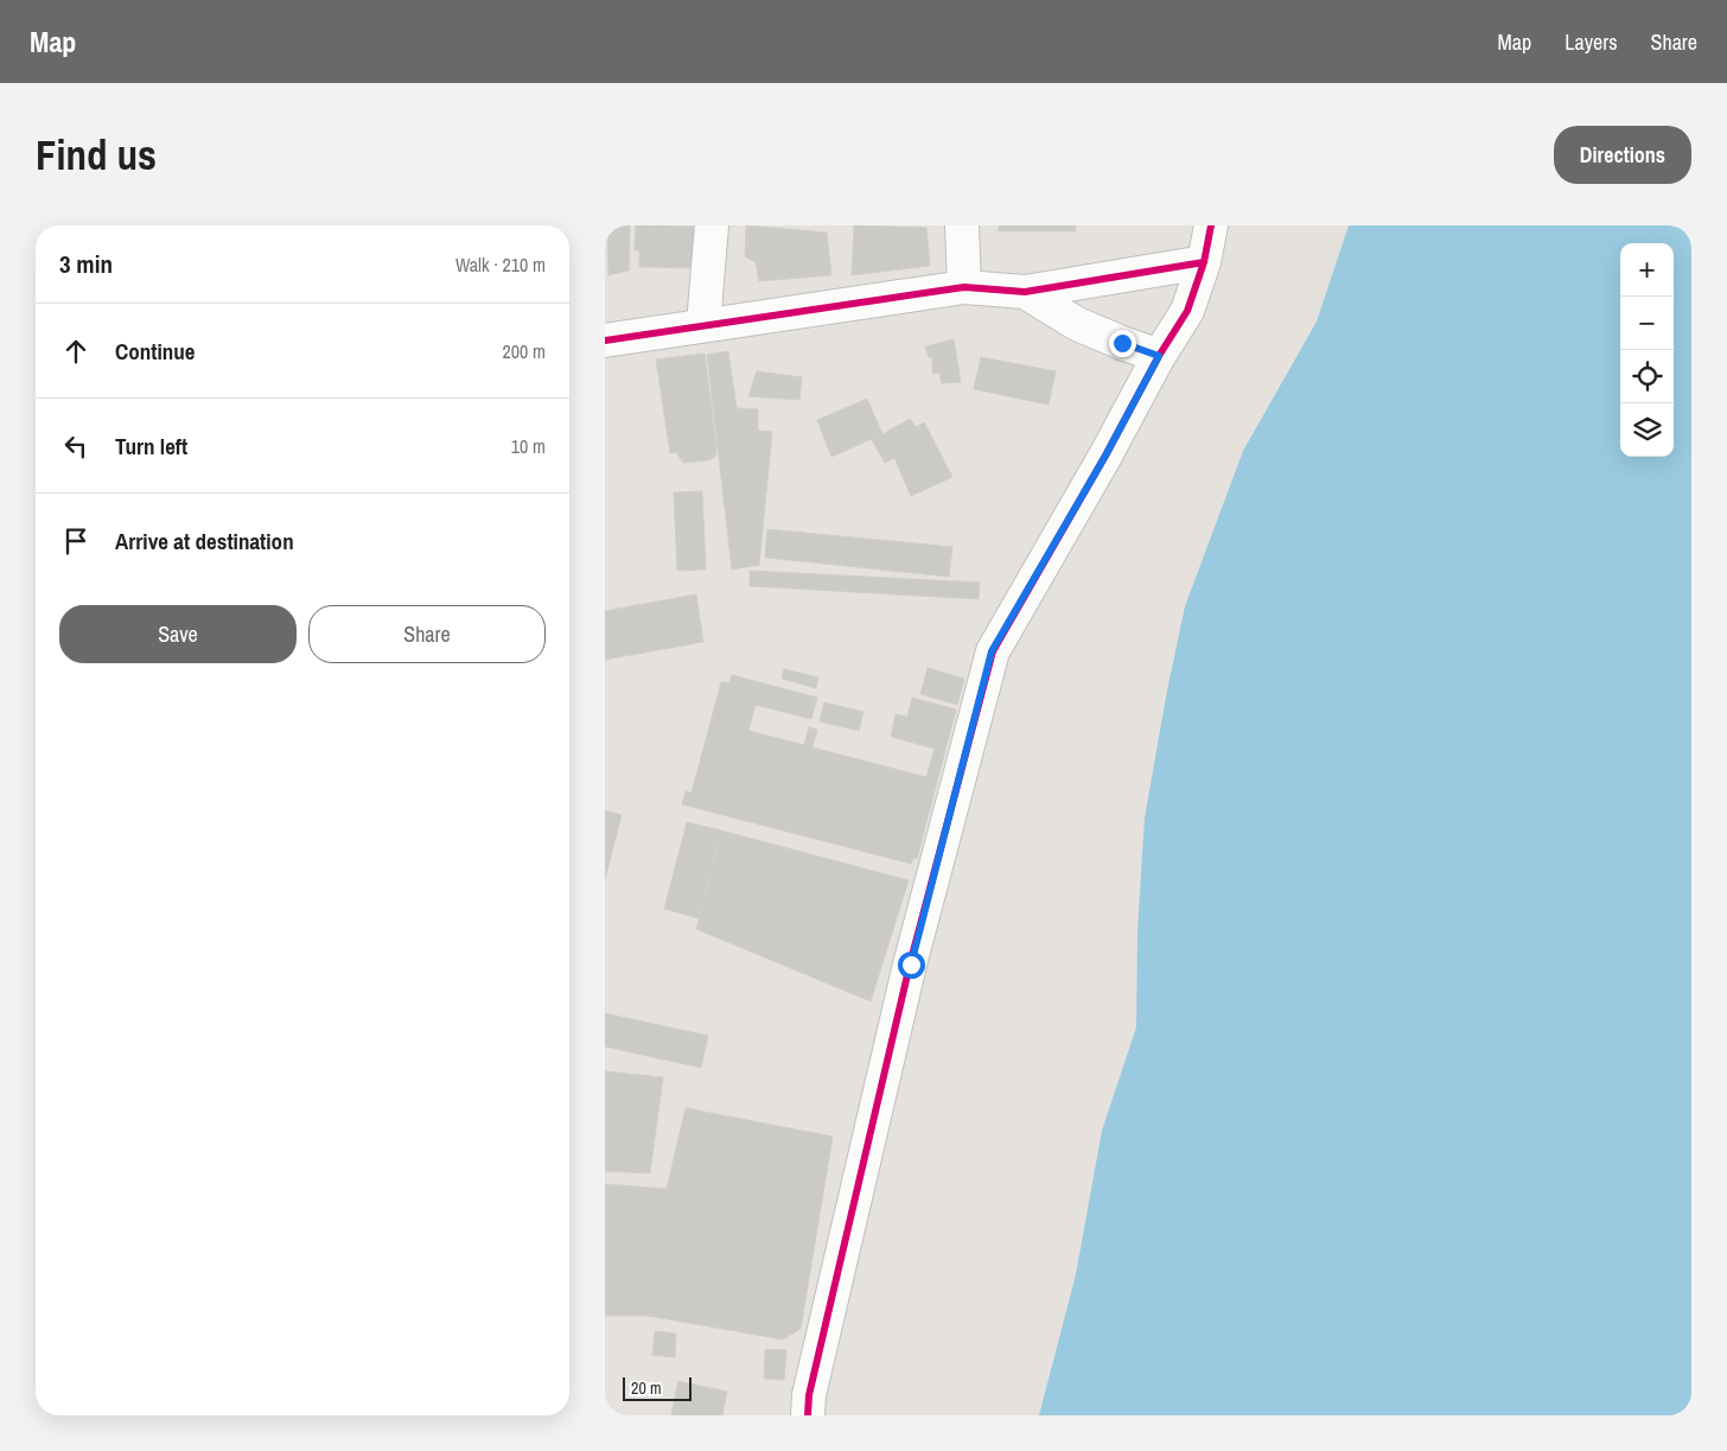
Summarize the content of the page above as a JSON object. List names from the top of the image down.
{
  "scale_bar": "20 m",
  "page": {
    "header": "Map",
    "nav": ["Map", "Layers", "Share"],
    "buttons": [
      "Directions",
      ["Save", "Share"]
    ],
    "title": "Find us",
    "heading": ["3 min", "Walk · 210 m"],
    "map_buttons": ["+", "−"],
    "list": [
      ["Continue", "200 m"],
      ["Turn left", "10 m"],
      "Arrive at destination"
    ],
    "scale": "20 m"
  }
}
